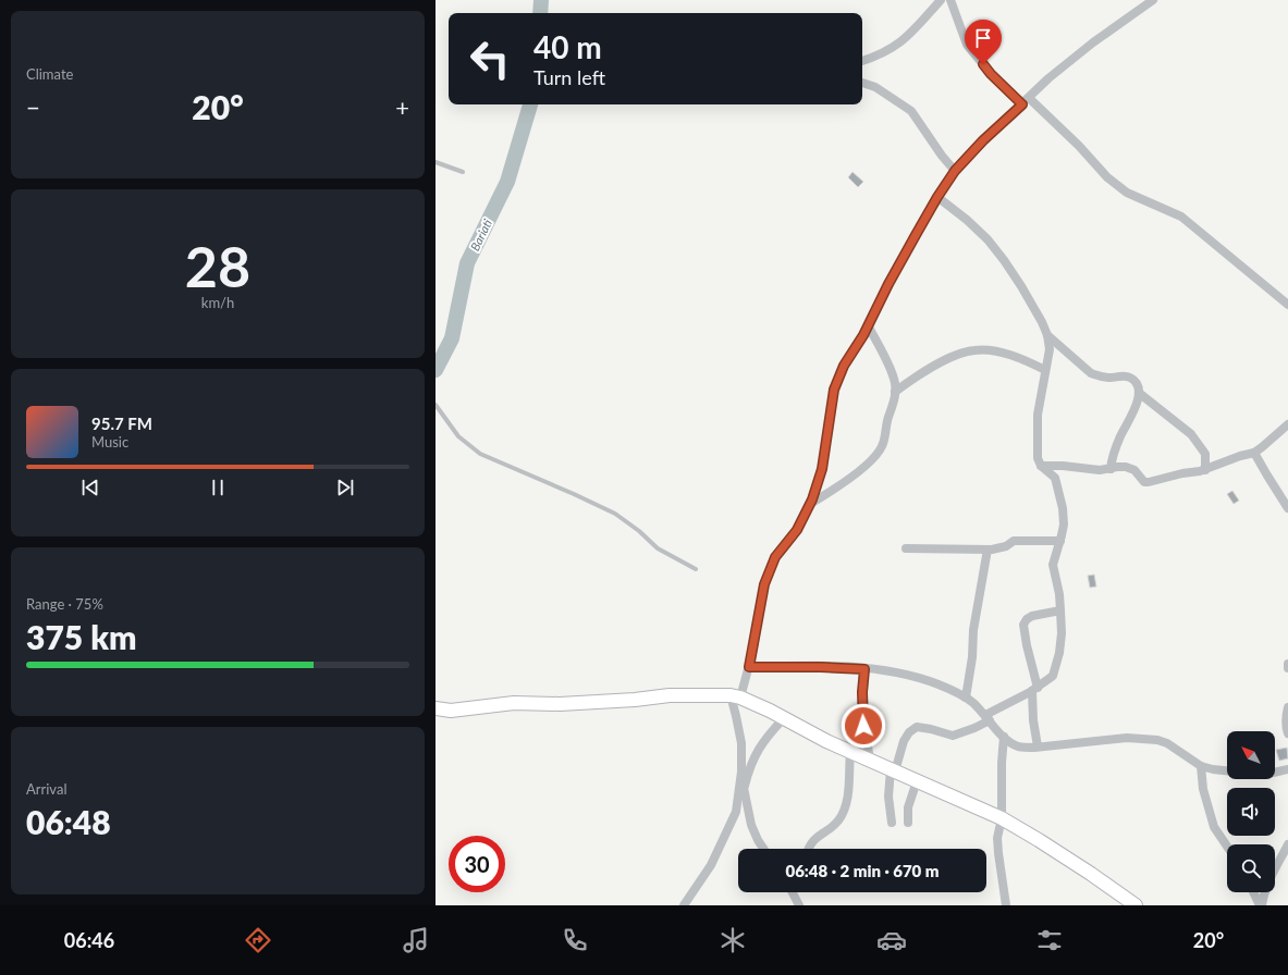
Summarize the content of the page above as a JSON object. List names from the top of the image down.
{
  "water": ["Bariati"],
  "north": "top left",
  "page": {
    "tile": [
      "Climate",
      ["28", "km/h"],
      ["Range · 75%", "375 km"],
      ["Arrival", "06:48"]
    ],
    "turn": ["40 m", "Turn left"],
    "heat": ["−", "20°", "+"],
    "song": ["95.7 FM", "Music"],
    "limit": "30",
    "trip": "06:48 · 2 min · 670 m",
    "tabs": ["06:46", "20°"]
  }
}
